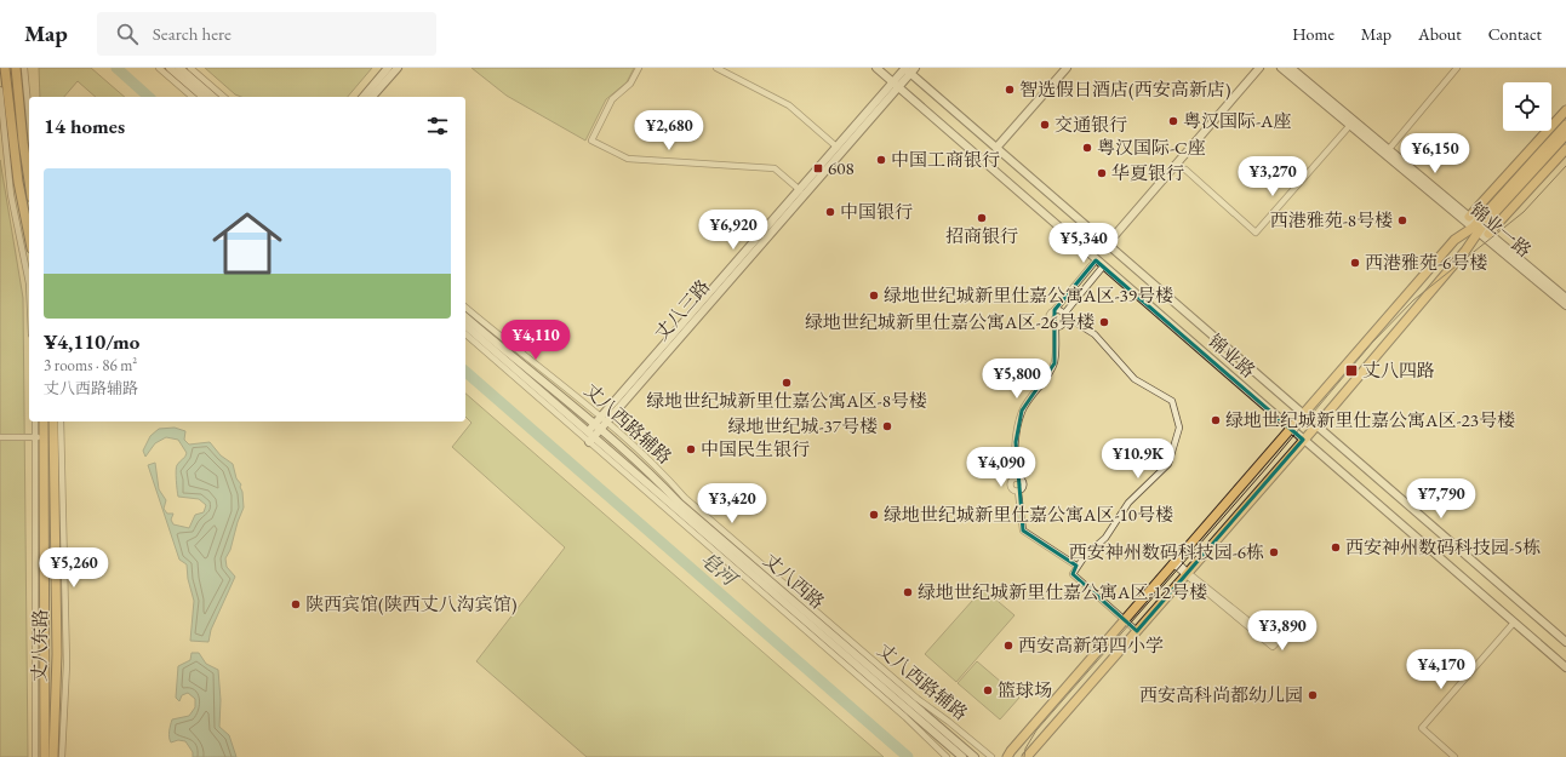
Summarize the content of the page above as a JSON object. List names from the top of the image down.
{
  "streets": {
    "main road": [
      "锦业一路",
      "丈八三路",
      "锦业路",
      "丈八西路",
      "丈八东路"
    ],
    "street": ["丈八西路辅路"]
  },
  "crossings": [
    ["丈八三路", "锦业路"],
    ["丈八三路", "丈八西路辅路"],
    ["丈八三路", "丈八西路"],
    ["丈八西路辅路", "丈八西路"]
  ],
  "water": ["皂河"],
  "places": {
    "other": [
      "智选假日酒店(西安高新店)",
      "粤汉国际-A座",
      "交通银行",
      "粤汉国际-C座",
      "中国工商银行",
      "华夏银行",
      "中国银行",
      "招商银行",
      "西港雅苑-8号楼",
      "西港雅苑-6号楼",
      "绿地世纪城新里仕嘉公寓A区-39号楼",
      "绿地世纪城新里仕嘉公寓A区-26号楼",
      "绿地世纪城新里仕嘉公寓A区-8号楼",
      "绿地世纪城新里仕嘉公寓A区-23号楼",
      "绿地世纪城-37号楼",
      "中国民生银行",
      "绿地世纪城新里仕嘉公寓A区-10号楼",
      "西安神州数码科技园-5栋",
      "西安神州数码科技园-6栋",
      "绿地世纪城新里仕嘉公寓A区-12号楼",
      "陕西宾馆(陕西丈八沟宾馆)",
      "西安高新第四小学",
      "篮球场",
      "西安高科尚都幼儿园"
    ],
    "transit": ["608", "丈八四路"]
  },
  "page": {
    "header": "Map",
    "search": "Search here",
    "nav": [
      "Home",
      "Map",
      "About",
      "Contact"
    ],
    "heading": "14 homes",
    "price": [
      "¥2,680",
      "¥6,150",
      "¥3,270",
      "¥6,920",
      "¥5,340",
      "¥4,110",
      "¥5,800",
      "¥10.9K",
      "¥4,090",
      "¥7,790",
      "¥3,420",
      "¥5,260",
      "¥3,890",
      "¥4,170"
    ],
    "list": [
      {
        "name": "¥4,110/mo",
        "note": "3 rooms · 86 m² · 丈八西路辅路"
      }
    ]
  }
}
